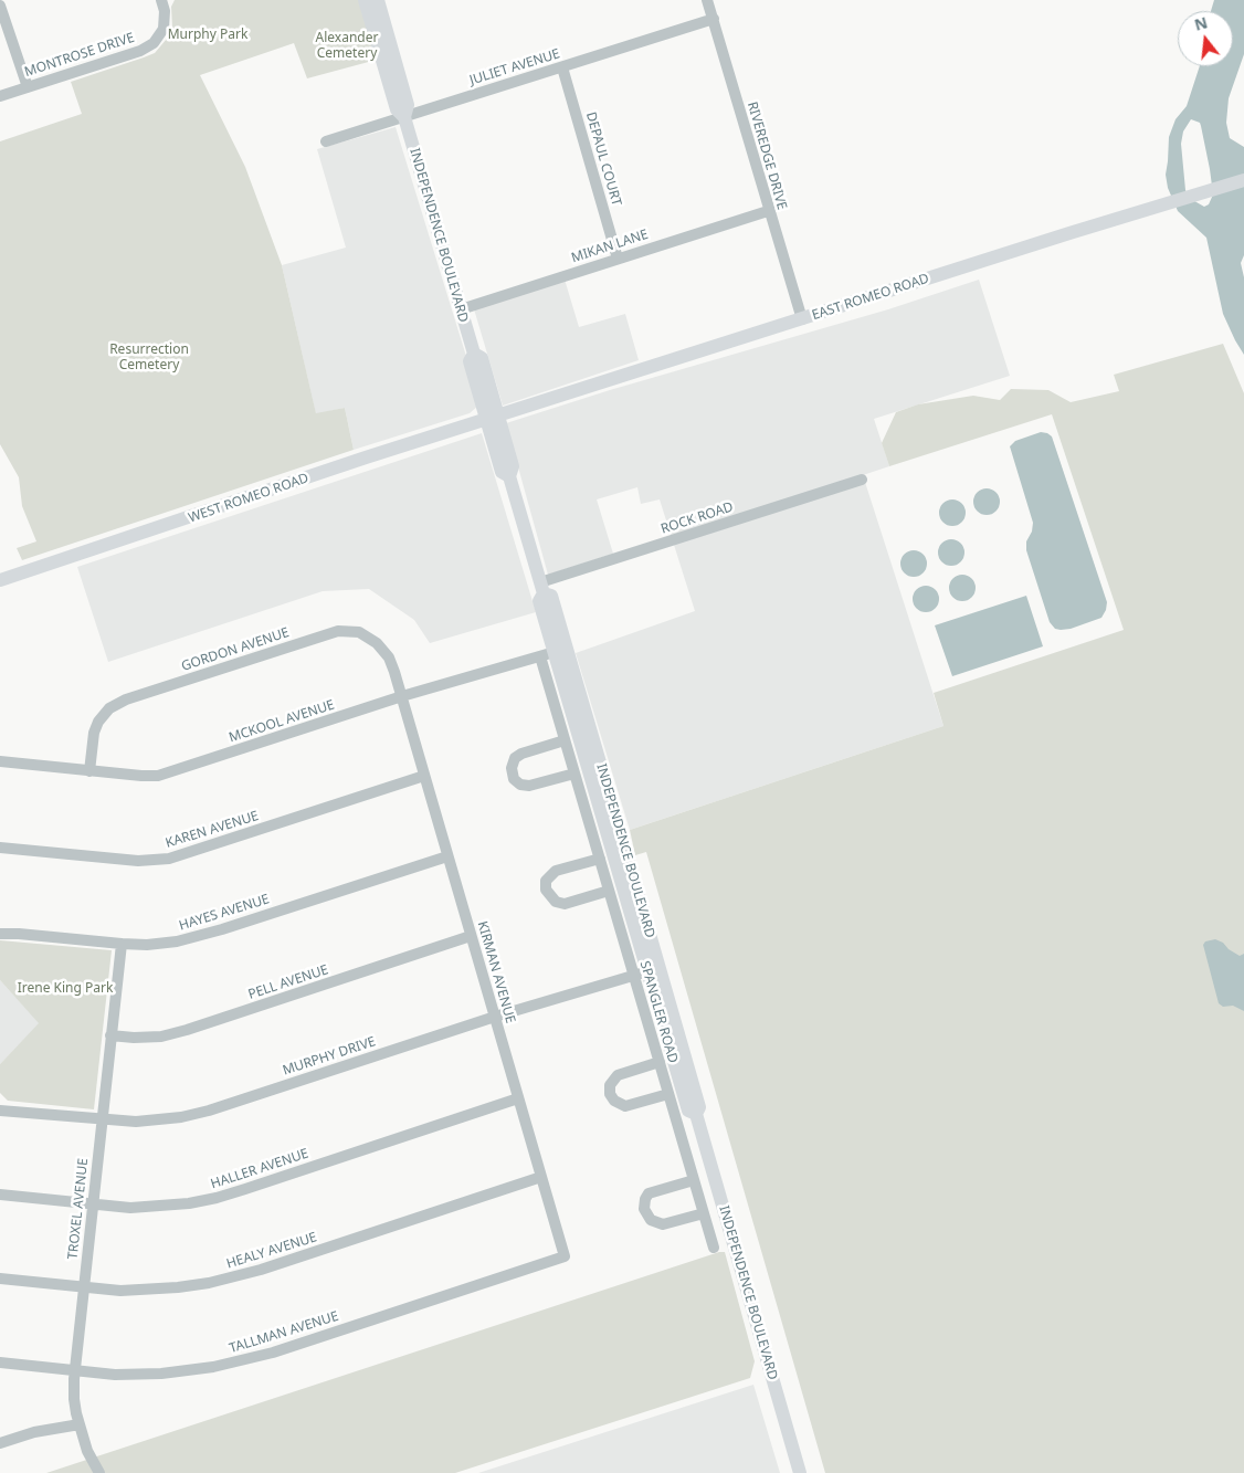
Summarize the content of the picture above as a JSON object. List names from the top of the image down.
{
  "streets": {
    "main road": ["INDEPENDENCE BOULEVARD", "EAST ROMEO ROAD", "WEST ROMEO ROAD"],
    "street": [
      "MONTROSE DRIVE",
      "JULIET AVENUE",
      "RIVEREDGE DRIVE",
      "DEPAUL COURT",
      "MIKAN LANE",
      "ROCK ROAD",
      "GORDON AVENUE",
      "MCKOOL AVENUE",
      "KAREN AVENUE",
      "HAYES AVENUE",
      "KIRMAN AVENUE",
      "PELL AVENUE",
      "SPANGLER ROAD",
      "MURPHY DRIVE",
      "HALLER AVENUE",
      "TROXEL AVENUE",
      "HEALY AVENUE",
      "TALLMAN AVENUE"
    ]
  },
  "crossings": [
    ["JULIET AVENUE", "RIVEREDGE DRIVE"],
    ["JULIET AVENUE", "DEPAUL COURT"],
    ["JULIET AVENUE", "INDEPENDENCE BOULEVARD"],
    ["RIVEREDGE DRIVE", "MIKAN LANE"],
    ["RIVEREDGE DRIVE", "EAST ROMEO ROAD"],
    ["DEPAUL COURT", "MIKAN LANE"],
    ["INDEPENDENCE BOULEVARD", "MIKAN LANE"],
    ["INDEPENDENCE BOULEVARD", "EAST ROMEO ROAD"],
    ["INDEPENDENCE BOULEVARD", "WEST ROMEO ROAD"],
    ["INDEPENDENCE BOULEVARD", "ROCK ROAD"],
    ["INDEPENDENCE BOULEVARD", "MCKOOL AVENUE"],
    ["INDEPENDENCE BOULEVARD", "SPANGLER ROAD"],
    ["INDEPENDENCE BOULEVARD", "MURPHY DRIVE"],
    ["EAST ROMEO ROAD", "WEST ROMEO ROAD"],
    ["GORDON AVENUE", "MCKOOL AVENUE"],
    ["GORDON AVENUE", "KIRMAN AVENUE"],
    ["MCKOOL AVENUE", "KIRMAN AVENUE"],
    ["MCKOOL AVENUE", "SPANGLER ROAD"],
    ["KAREN AVENUE", "KIRMAN AVENUE"],
    ["HAYES AVENUE", "KIRMAN AVENUE"],
    ["HAYES AVENUE", "TROXEL AVENUE"],
    ["KIRMAN AVENUE", "PELL AVENUE"],
    ["KIRMAN AVENUE", "MURPHY DRIVE"],
    ["KIRMAN AVENUE", "HALLER AVENUE"],
    ["KIRMAN AVENUE", "HEALY AVENUE"],
    ["KIRMAN AVENUE", "TALLMAN AVENUE"],
    ["PELL AVENUE", "TROXEL AVENUE"],
    ["SPANGLER ROAD", "MURPHY DRIVE"],
    ["MURPHY DRIVE", "TROXEL AVENUE"],
    ["HALLER AVENUE", "TROXEL AVENUE"],
    ["TROXEL AVENUE", "HEALY AVENUE"],
    ["TROXEL AVENUE", "TALLMAN AVENUE"]
  ],
  "parks": [
    "Murphy Park",
    "Alexander Cemetery",
    "Resurrection Cemetery",
    "Irene King Park"
  ],
  "north": "top"
}
